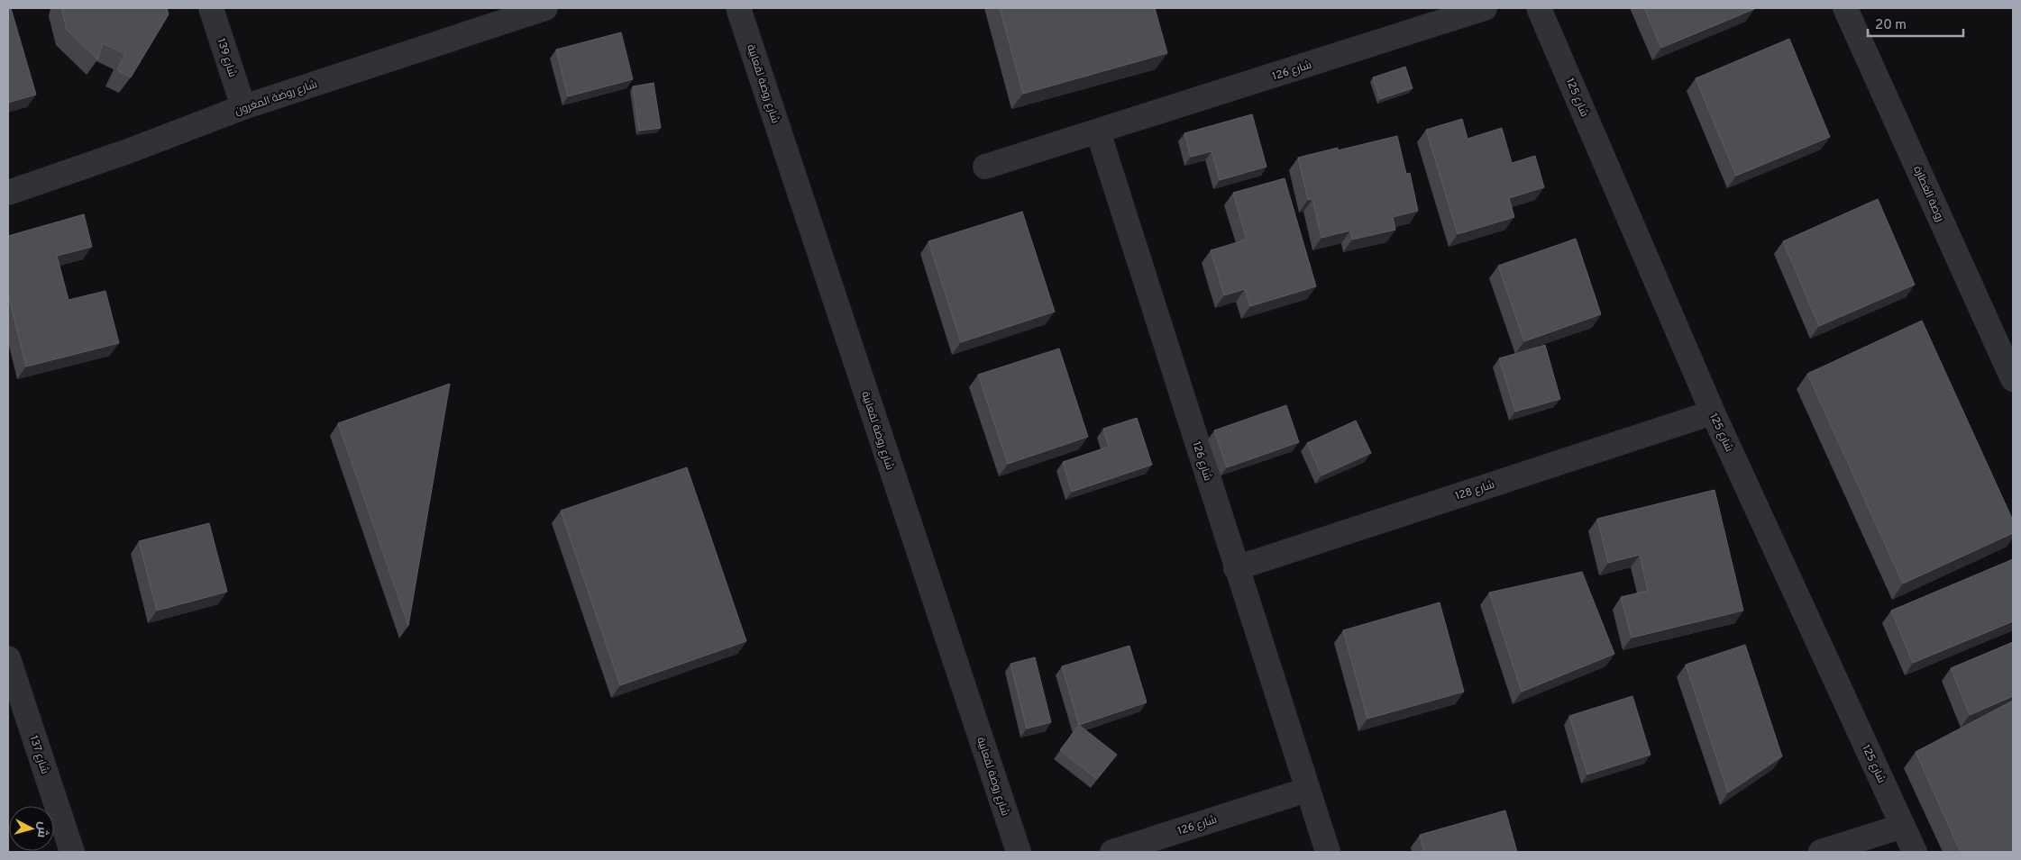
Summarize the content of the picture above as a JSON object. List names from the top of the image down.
{
  "streets": {
    "street": [
      "شارع 139",
      "شارع 126",
      "شارع روضة لقعابية",
      "شارع روضة المغرون",
      "شارع 125",
      "روضة الغطارة",
      "شارع 128",
      "شارع 137"
    ]
  },
  "crossings": [
    ["شارع 139", "شارع روضة المغرون"],
    ["شارع 126", "شارع 128"],
    ["شارع 125", "شارع 128"]
  ],
  "scale_bar": "20 m",
  "north": "right"
}
